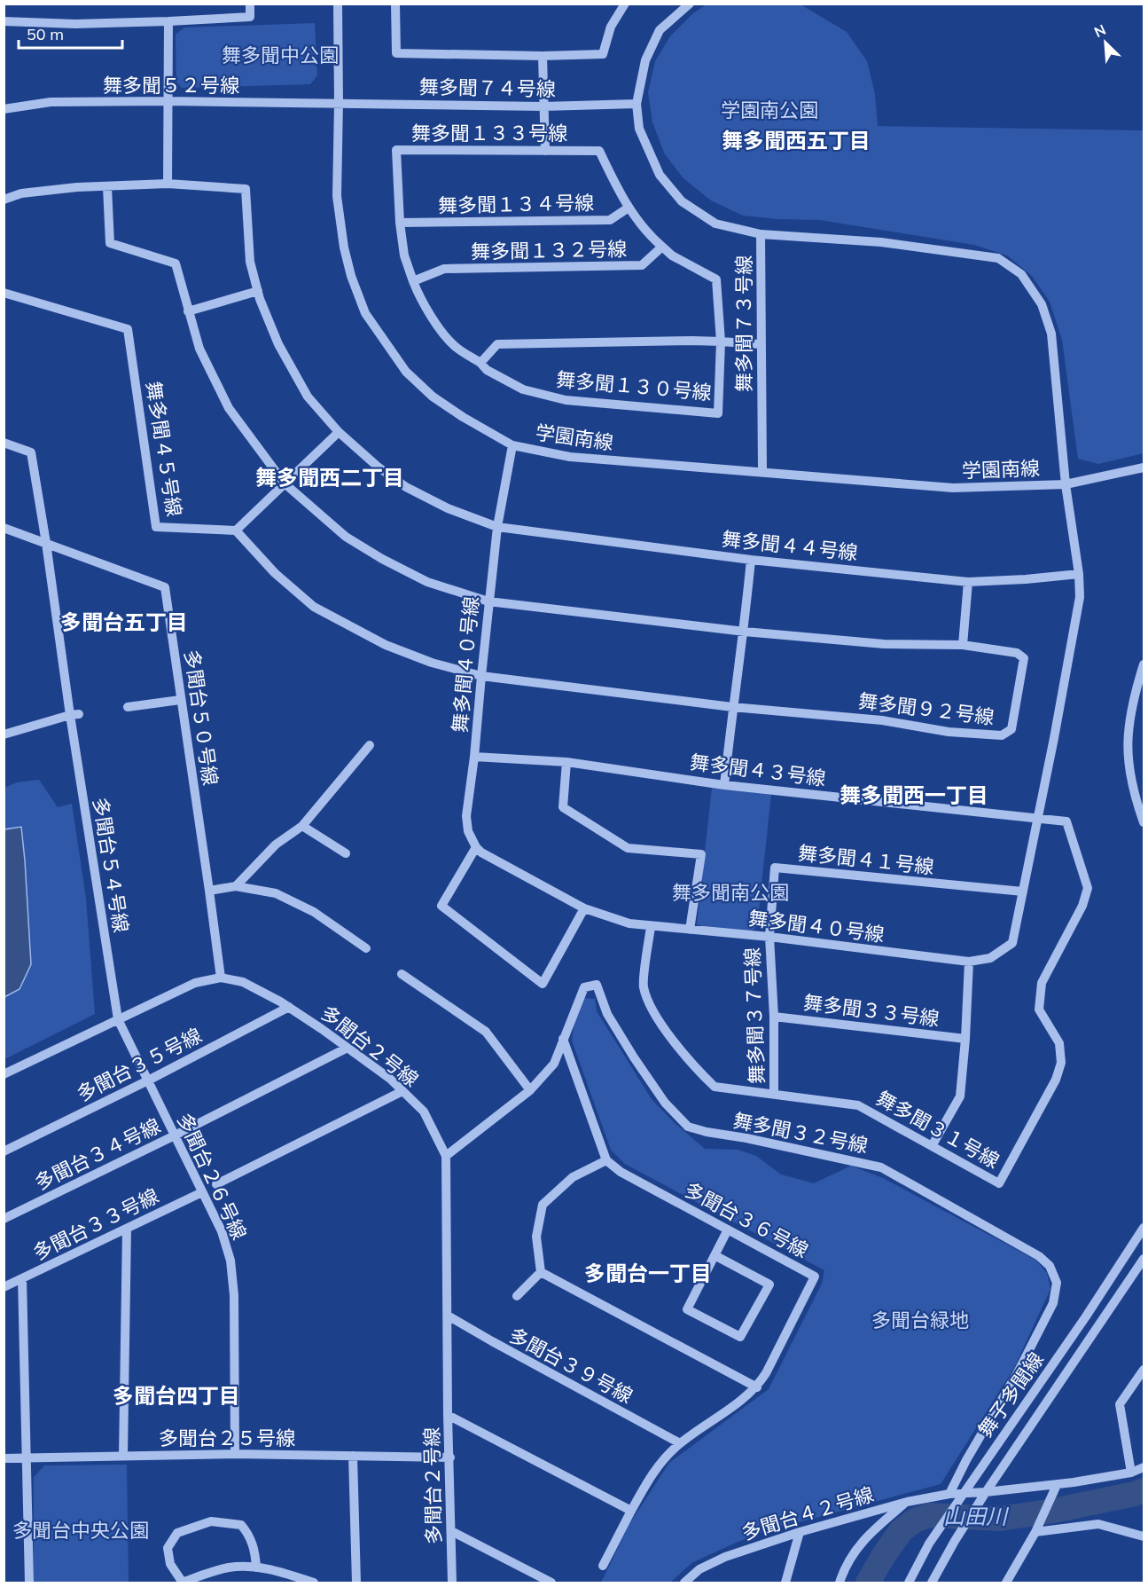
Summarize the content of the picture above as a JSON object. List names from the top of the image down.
{
  "streets": {
    "street": [
      "舞多聞５２号線",
      "舞多聞７４号線",
      "舞多聞１３３号線",
      "舞多聞１３４号線",
      "舞多聞１３２号線",
      "舞多聞７３号線",
      "舞多聞１３０号線",
      "学園南線",
      "舞多聞４５号線",
      "舞多聞４４号線",
      "舞多聞４０号線",
      "舞多聞９２号線",
      "多聞台５０号線",
      "舞多聞４３号線",
      "舞多聞４１号線",
      "多聞台５４号線",
      "舞多聞３３号線",
      "舞多聞３７号線",
      "多聞台２号線",
      "多聞台３５号線",
      "舞多聞３１号線",
      "舞多聞３２号線",
      "多聞台３４号線",
      "多聞台２６号線",
      "多聞台３６号線",
      "多聞台３３号線",
      "多聞台３９号線",
      "舞子多聞線",
      "多聞台２５号線",
      "多聞台４２号線"
    ]
  },
  "crossings": [
    ["舞多聞５２号線", "舞多聞７４号線"],
    ["舞多聞５２号線", "学園南線"],
    ["舞多聞７４号線", "舞多聞７３号線"],
    ["舞多聞７４号線", "学園南線"],
    ["舞多聞１３３号線", "舞多聞１３４号線"],
    ["舞多聞１３３号線", "舞多聞１３２号線"],
    ["舞多聞７３号線", "舞多聞１３０号線"],
    ["舞多聞７３号線", "学園南線"],
    ["舞多聞７３号線", "舞多聞４０号線"],
    ["学園南線", "舞多聞４０号線"],
    ["舞多聞４４号線", "舞多聞４０号線"],
    ["舞多聞４０号線", "舞多聞９２号線"],
    ["舞多聞４０号線", "舞多聞４３号線"],
    ["舞多聞４０号線", "舞多聞４１号線"],
    ["舞多聞４０号線", "舞多聞３７号線"],
    ["舞多聞４０号線", "舞多聞３１号線"],
    ["多聞台５０号線", "多聞台５４号線"],
    ["多聞台５０号線", "多聞台２号線"],
    ["舞多聞４３号線", "舞多聞３１号線"],
    ["舞多聞４１号線", "舞多聞３７号線"],
    ["多聞台５４号線", "多聞台２号線"],
    ["多聞台５４号線", "多聞台２６号線"],
    ["舞多聞３３号線", "舞多聞３７号線"],
    ["舞多聞３７号線", "舞多聞３１号線"],
    ["多聞台２号線", "多聞台３５号線"],
    ["多聞台２号線", "多聞台３４号線"],
    ["多聞台２号線", "多聞台２６号線"],
    ["多聞台２号線", "多聞台３９号線"],
    ["多聞台２号線", "多聞台２５号線"],
    ["多聞台３５号線", "多聞台２６号線"],
    ["舞多聞３２号線", "多聞台４２号線"],
    ["多聞台３４号線", "多聞台２６号線"],
    ["多聞台２６号線", "多聞台３３号線"],
    ["多聞台２６号線", "多聞台２５号線"],
    ["多聞台３６号線", "多聞台３９号線"],
    ["舞子多聞線", "多聞台４２号線"]
  ],
  "districts": [
    "舞多聞西五丁目",
    "舞多聞西二丁目",
    "多聞台五丁目",
    "舞多聞西一丁目",
    "多聞台一丁目",
    "多聞台四丁目"
  ],
  "water": ["山田川"],
  "parks": [
    "舞多聞中公園",
    "学園南公園",
    "舞多聞南公園",
    "多聞台緑地",
    "多聞台中央公園"
  ],
  "scale_bar": "50 m",
  "north": "top left"
}
